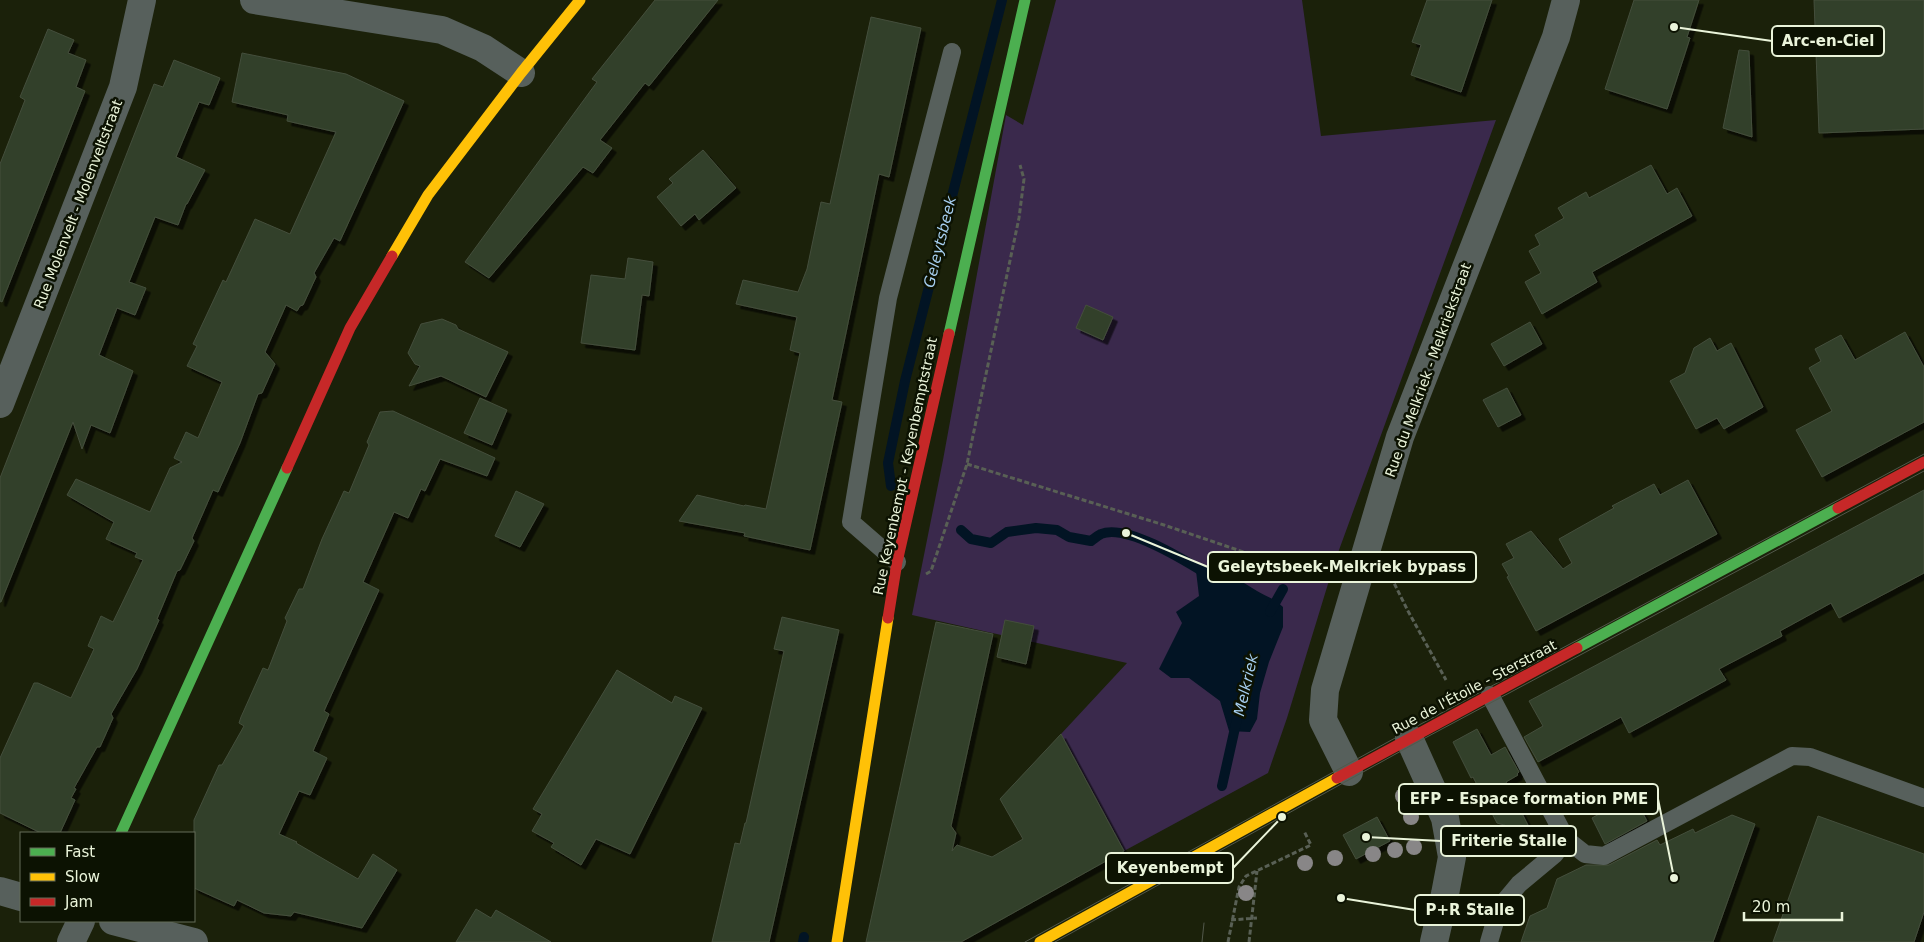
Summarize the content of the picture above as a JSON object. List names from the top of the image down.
{
  "streets": {
    "street": [
      "Rue Molenvelt - Molenveltstraat",
      "Rue du Melkriek - Melkriekstraat",
      "Rue Keyenbempt - Keyenbemptstraat",
      "Rue de l'Étoile - Sterstraat"
    ]
  },
  "crossings": [
    ["Rue du Melkriek - Melkriekstraat", "Rue de l'Étoile - Sterstraat"]
  ],
  "water": ["Geleytsbeek", "Melkriek"],
  "places": [
    "Arc-en-Ciel",
    "Geleytsbeek-Melkriek bypass",
    "Keyenbempt",
    "Friterie Stalle",
    "EFP – Espace formation PME",
    "P+R Stalle"
  ],
  "legend": ["Fast", "Slow", "Jam"],
  "scale_bar": "20 m"
}
